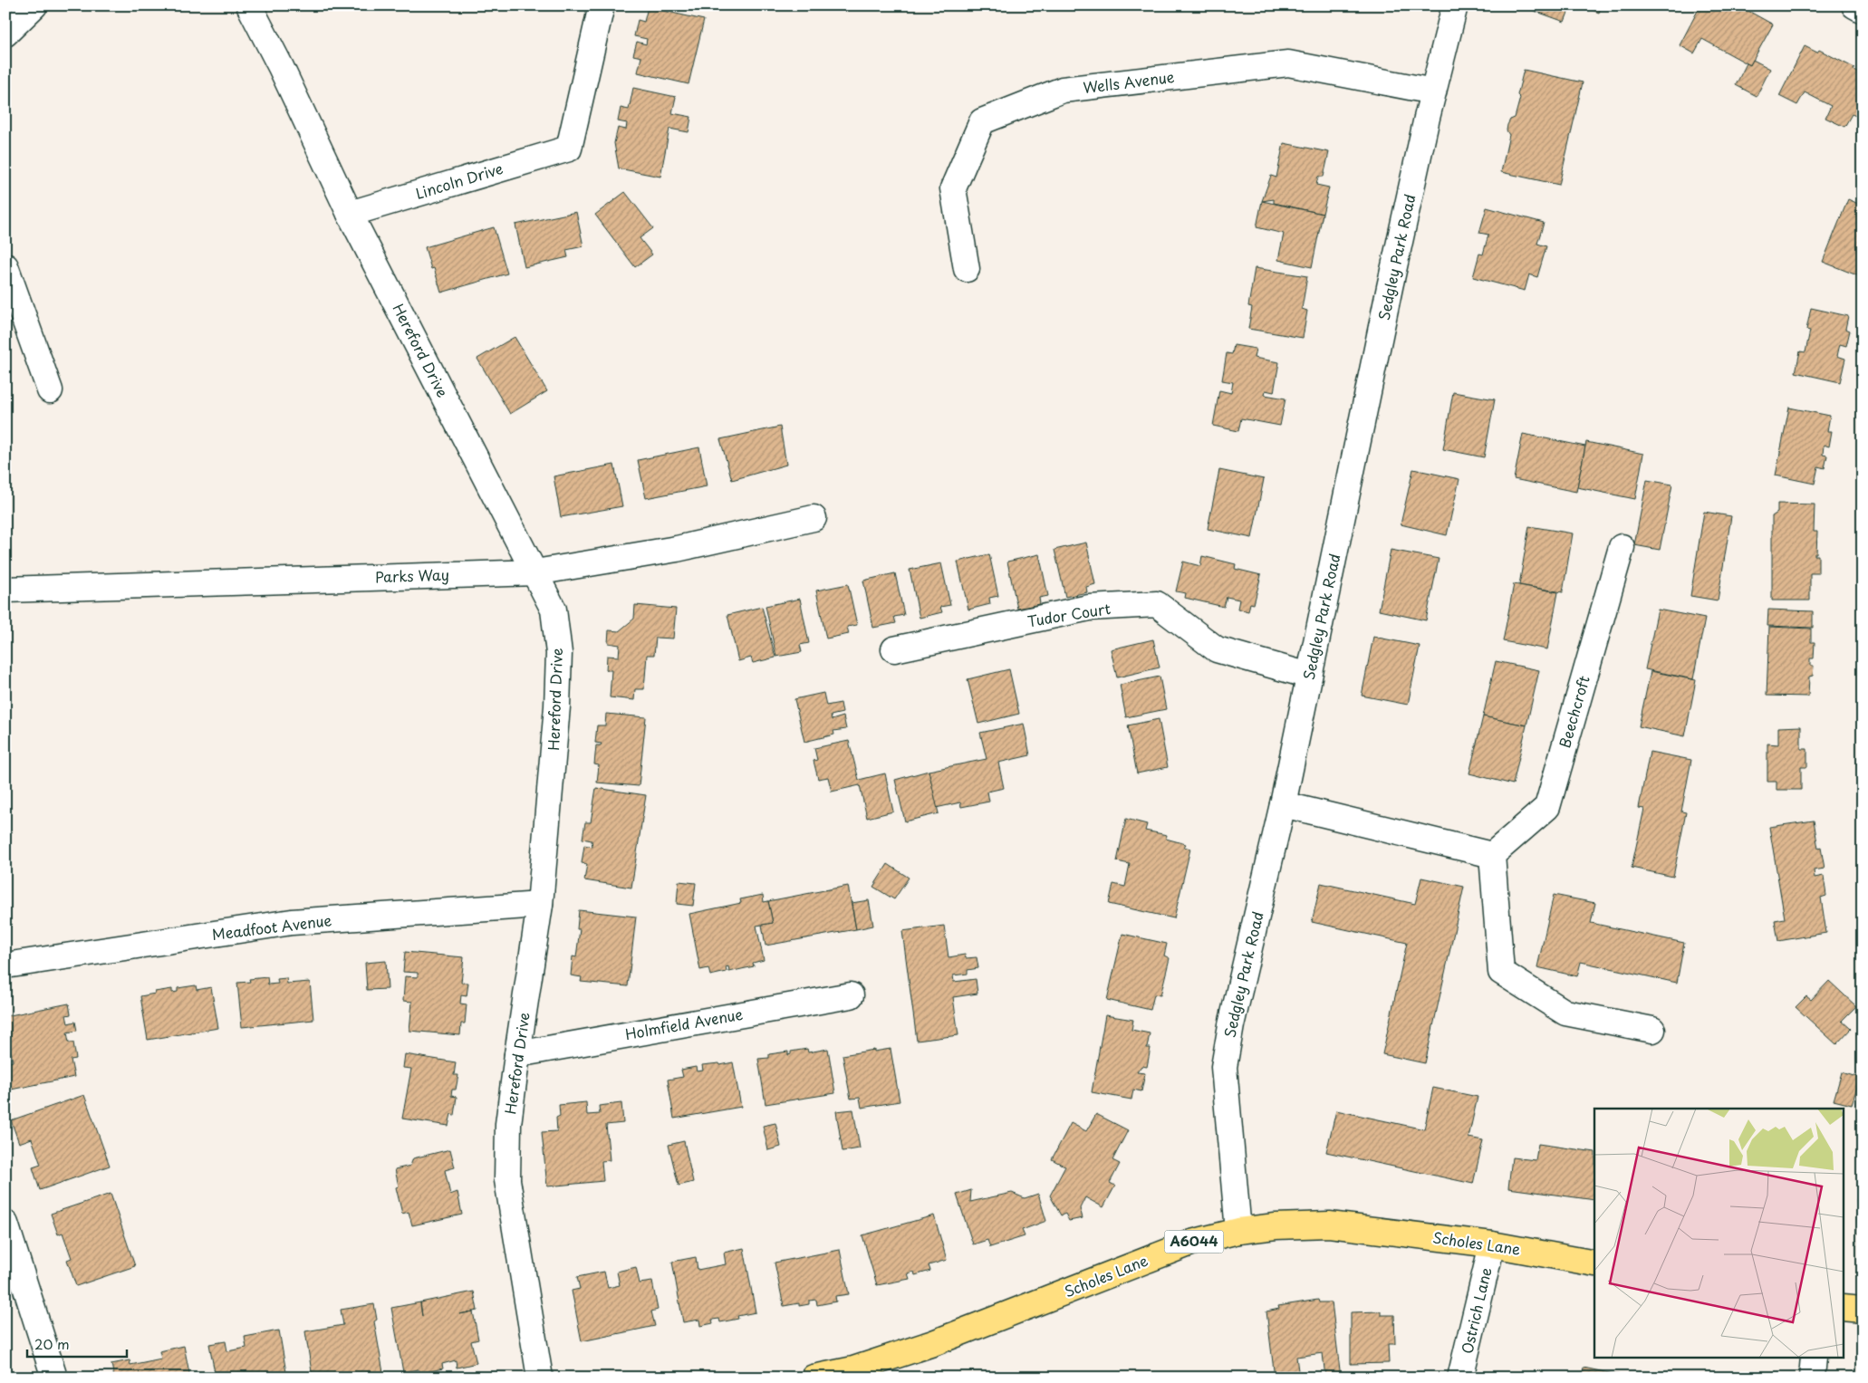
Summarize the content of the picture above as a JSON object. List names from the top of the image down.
{
  "streets": {
    "main road": ["A6044", "Scholes Lane"],
    "street": [
      "Wells Avenue",
      "Lincoln Drive",
      "Sedgley Park Road",
      "Hereford Drive",
      "Parks Way",
      "Tudor Court",
      "Beechcroft",
      "Meadfoot Avenue",
      "Holmfield Avenue",
      "Ostrich Lane"
    ]
  },
  "crossings": [
    ["Wells Avenue", "Sedgley Park Road"],
    ["Lincoln Drive", "Hereford Drive"],
    ["Sedgley Park Road", "Tudor Court"],
    ["Sedgley Park Road", "Scholes Lane"],
    ["Hereford Drive", "Parks Way"],
    ["Hereford Drive", "Meadfoot Avenue"],
    ["Hereford Drive", "Holmfield Avenue"],
    ["Scholes Lane", "Ostrich Lane"]
  ],
  "scale_bar": "20 m"
}
